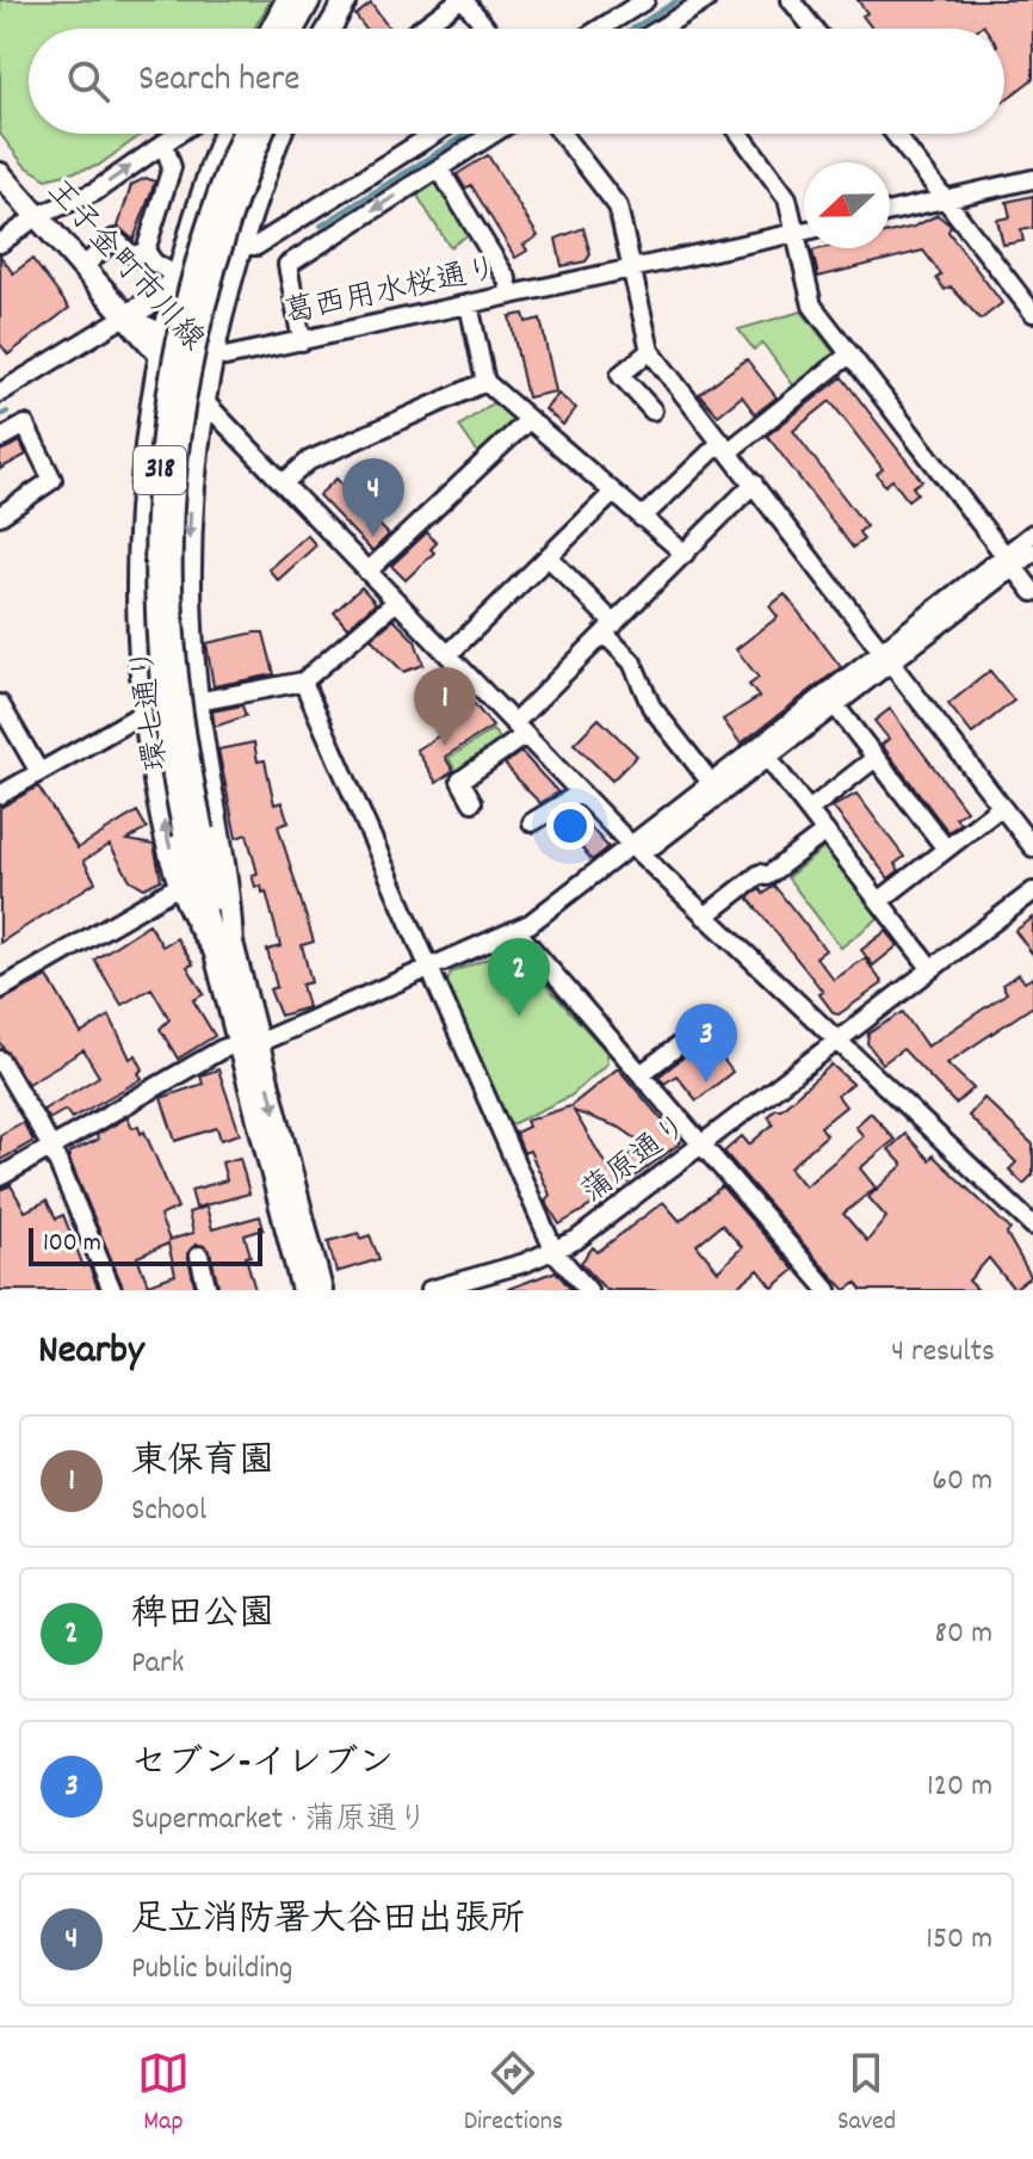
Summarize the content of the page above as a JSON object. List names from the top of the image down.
{
  "streets": {
    "main road": ["王子金町市川線", "318", "環七通り"],
    "street": ["葛西用水桜通り", "蒲原通り"]
  },
  "crossings": [
    ["王子金町市川線", "葛西用水桜通り"],
    ["王子金町市川線", "318"],
    ["葛西用水桜通り", "318"],
    ["318", "環七通り"]
  ],
  "scale_bar": "100 m",
  "north": "left",
  "page": {
    "search": "Search here",
    "pins": [
      "4",
      "1",
      "2",
      "3"
    ],
    "scale": "100 m",
    "heading": ["Nearby", "4 results"],
    "list": [
      {
        "mark": "1",
        "name": "東保育園",
        "note": "School",
        "value": "60 m"
      },
      {
        "mark": "2",
        "name": "稗田公園",
        "note": "Park",
        "value": "80 m"
      },
      {
        "mark": "3",
        "name": "セブン-イレブン",
        "note": "Supermarket · 蒲原通り",
        "value": "120 m"
      },
      {
        "mark": "4",
        "name": "足立消防署大谷田出張所",
        "note": "Public building",
        "value": "150 m"
      }
    ],
    "nav": ["Map", "Directions", "Saved"]
  }
}
